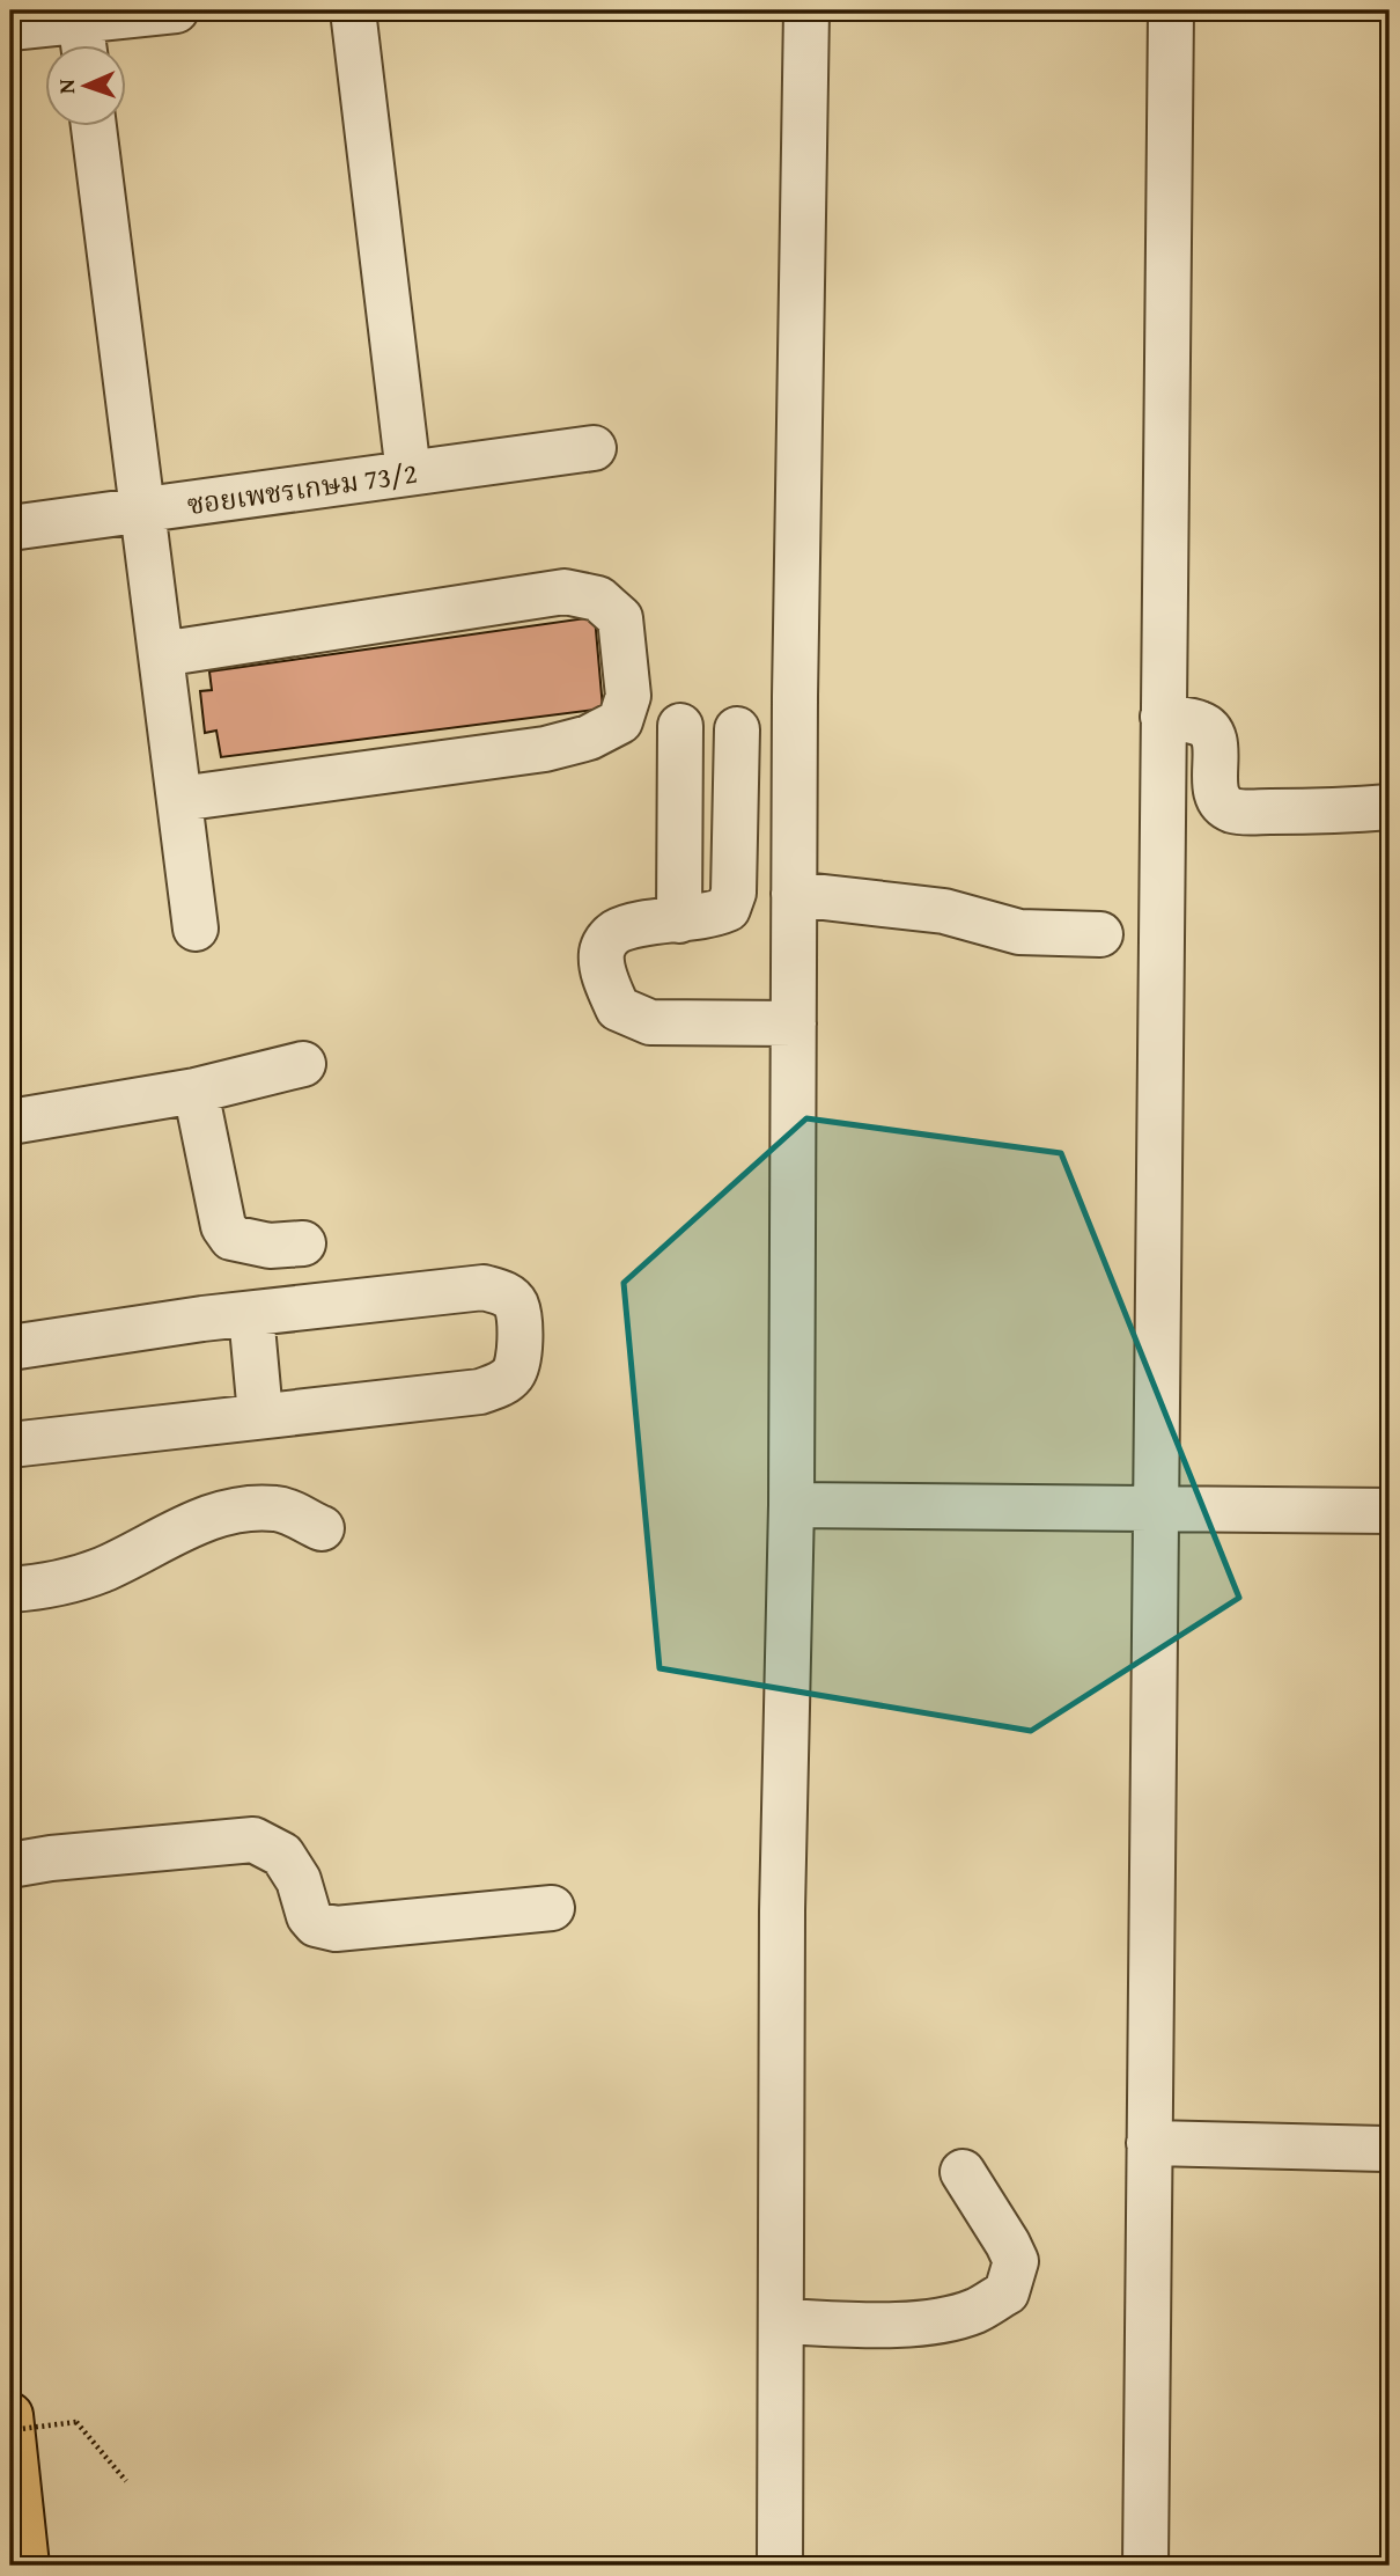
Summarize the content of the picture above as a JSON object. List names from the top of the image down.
{
  "streets": {
    "street": ["ซอยเพชรเกษม 73/2"]
  },
  "north": "left"
}
